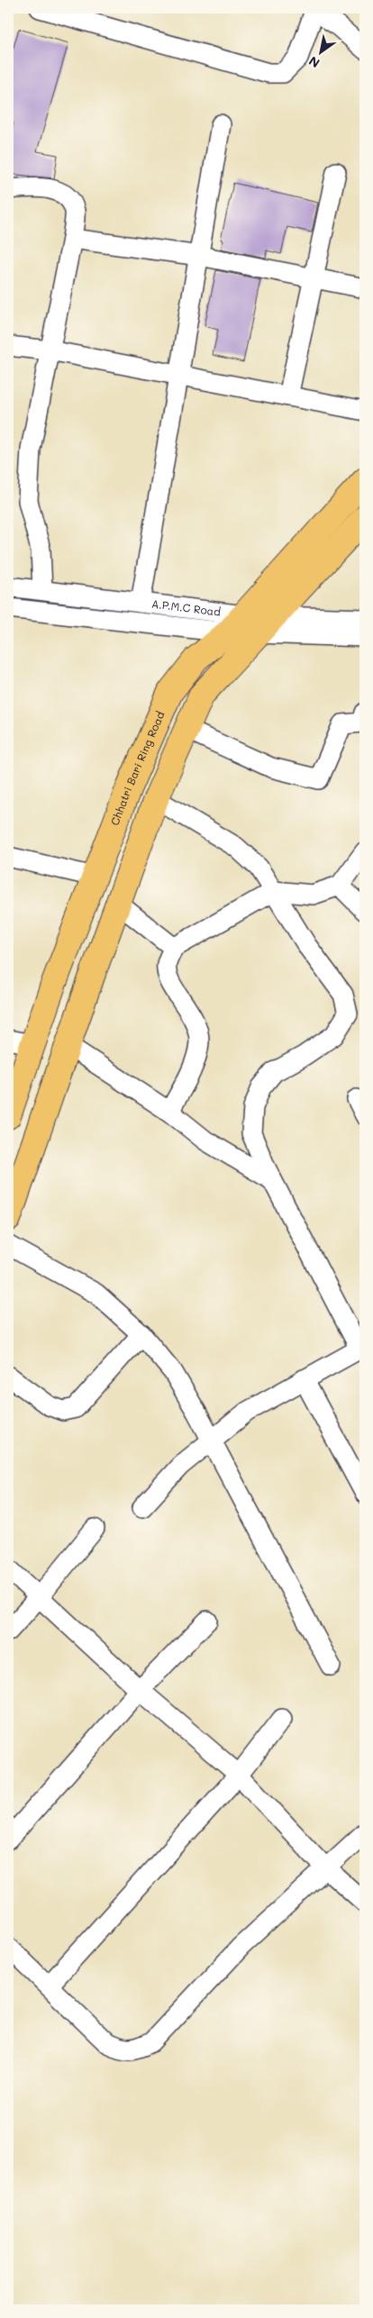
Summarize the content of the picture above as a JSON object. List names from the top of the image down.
{
  "streets": {
    "main road": ["Chhatri Bari Ring Road"],
    "street": ["A.P.M.C Road"]
  },
  "crossings": [
    ["A.P.M.C Road", "Chhatri Bari Ring Road"]
  ],
  "north": "bottom left"
}
